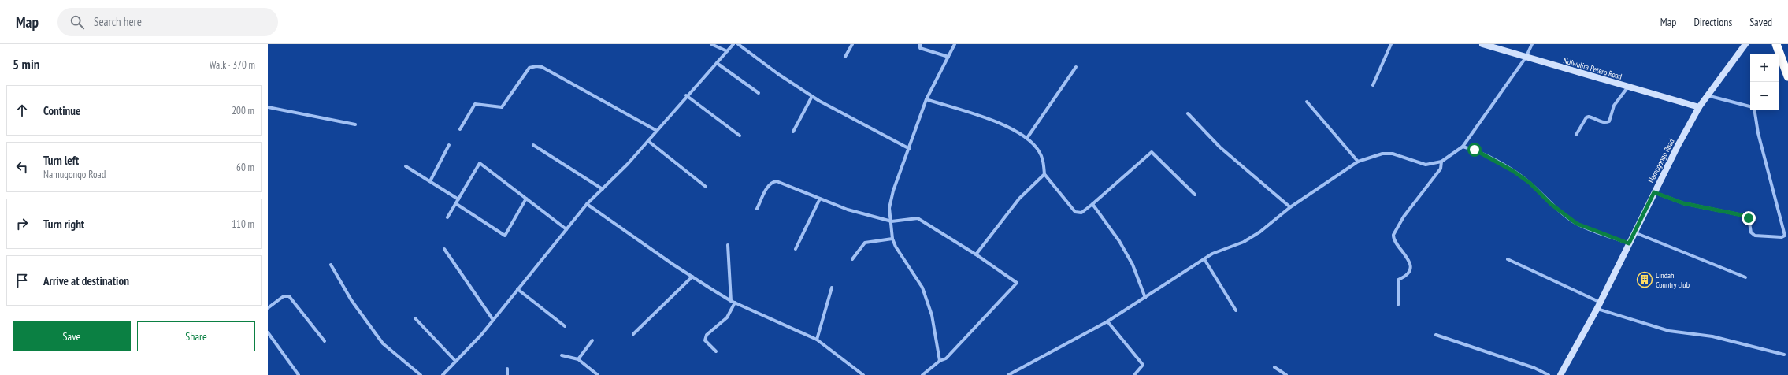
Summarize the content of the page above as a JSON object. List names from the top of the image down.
{
  "streets": {
    "main road": ["Ndiwulira Petero Road", "Namugongo Road"]
  },
  "crossings": [
    ["Ndiwulira Petero Road", "Namugongo Road"]
  ],
  "places": {
    "building": ["Lindah Country club"]
  },
  "page": {
    "header": "Map",
    "search": "Search here",
    "nav": ["Map", "Directions", "Saved"],
    "heading": ["5 min", "Walk · 370 m"],
    "map_buttons": ["+", "−"],
    "list": [
      ["Continue", "200 m"],
      ["Turn left", "Namugongo Road", "60 m"],
      ["Turn right", "110 m"],
      "Arrive at destination"
    ],
    "buttons": ["Save", "Share"]
  }
}
